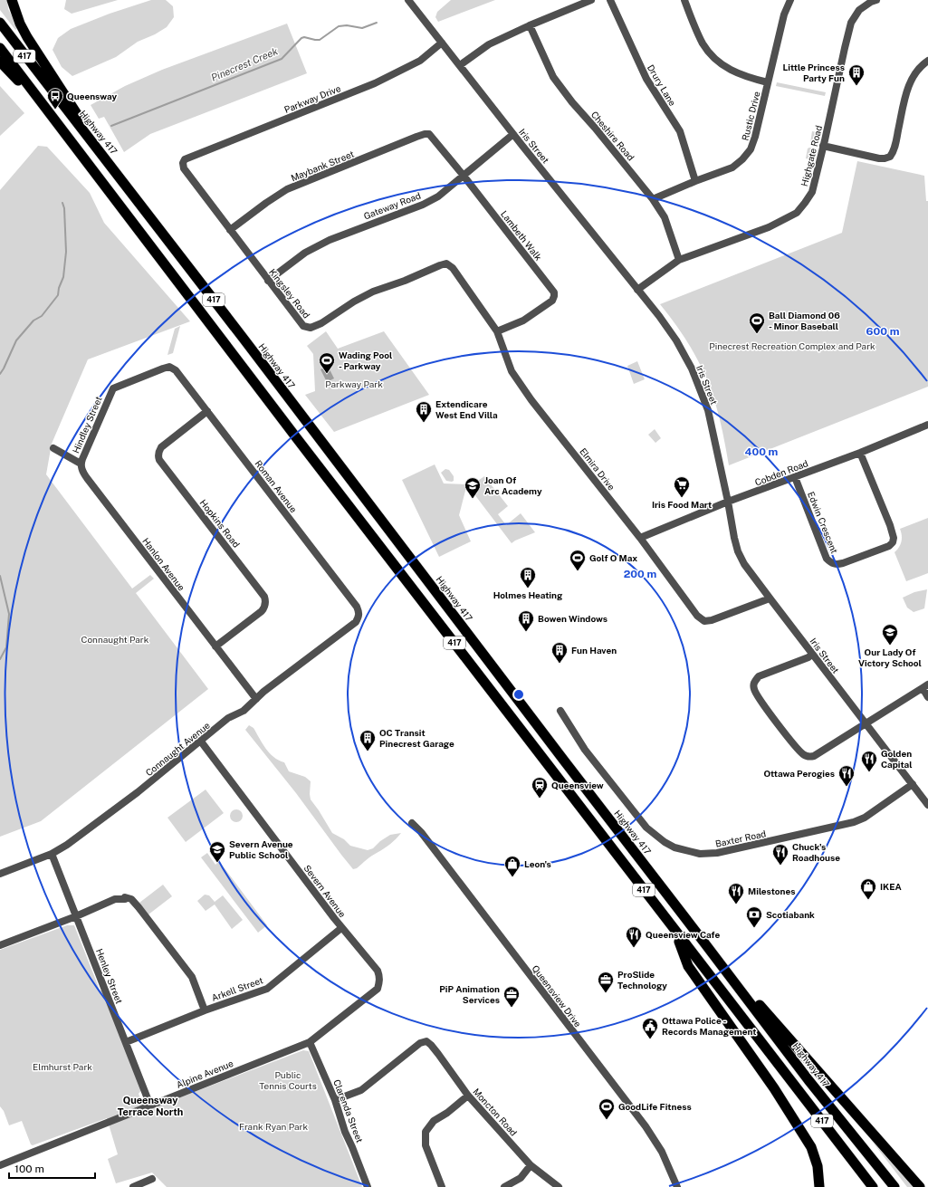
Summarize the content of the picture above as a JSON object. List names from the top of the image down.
{
  "streets": {
    "highway": ["417", "Highway 417"],
    "street": [
      "Drury Lane",
      "Parkway Drive",
      "Rustic Drive",
      "Cheshire Road",
      "Iris Street",
      "Highgate Road",
      "Maybank Street",
      "Gateway Road",
      "Lambeth Walk",
      "Kingsley Road",
      "Hindley Street",
      "Elmira Drive",
      "Cobden Road",
      "Roman Avenue",
      "Edwin Crescent",
      "Hopkins Road",
      "Hanlon Avenue",
      "Connaught Avenue",
      "Baxter Road",
      "Severn Avenue",
      "Henley Street",
      "Arkell Street",
      "Queensview Drive",
      "Alpine Avenue",
      "Clarenda Street",
      "Moncton Road"
    ]
  },
  "crossings": [
    ["417", "Highway 417"],
    ["Drury Lane", "Rustic Drive"],
    ["Parkway Drive", "Iris Street"],
    ["Parkway Drive", "Kingsley Road"],
    ["Rustic Drive", "Cheshire Road"],
    ["Cheshire Road", "Highgate Road"],
    ["Iris Street", "Highgate Road"],
    ["Iris Street", "Gateway Road"],
    ["Iris Street", "Elmira Drive"],
    ["Iris Street", "Cobden Road"],
    ["Iris Street", "Baxter Road"],
    ["Maybank Street", "Lambeth Walk"],
    ["Maybank Street", "Kingsley Road"],
    ["Gateway Road", "Lambeth Walk"],
    ["Gateway Road", "Kingsley Road"],
    ["Lambeth Walk", "Elmira Drive"],
    ["Kingsley Road", "Elmira Drive"],
    ["Hindley Street", "Roman Avenue"],
    ["Hindley Street", "Hanlon Avenue"],
    ["Elmira Drive", "Cobden Road"],
    ["Cobden Road", "Edwin Crescent"],
    ["Roman Avenue", "Hopkins Road"],
    ["Roman Avenue", "Connaught Avenue"],
    ["Hopkins Road", "Hanlon Avenue"],
    ["Hanlon Avenue", "Connaught Avenue"],
    ["Connaught Avenue", "Severn Avenue"],
    ["Connaught Avenue", "Henley Street"],
    ["Severn Avenue", "Arkell Street"],
    ["Severn Avenue", "Alpine Avenue"],
    ["Henley Street", "Arkell Street"],
    ["Henley Street", "Alpine Avenue"],
    ["Alpine Avenue", "Clarenda Street"],
    ["Clarenda Street", "Moncton Road"]
  ],
  "districts": ["Queensway Terrace North"],
  "water": ["Pinecrest Creek"],
  "parks": [
    "Pinecrest Recreation Complex and Park",
    "Parkway Park",
    "Connaught Park",
    "Elmhurst Park",
    "Public Tennis Courts",
    "Frank Ryan Park"
  ],
  "places": {
    "building": [
      "Little Princess Party Fun",
      "Extendicare West End Villa",
      "Holmes Heating",
      "Bowen Windows",
      "Fun Haven",
      "OC Transit Pinecrest Garage"
    ],
    "bus stop": ["Queensway"],
    "sports": [
      "Ball Diamond 06 - Minor Baseball",
      "Wading Pool - Parkway",
      "Golf O Max",
      "GoodLife Fitness"
    ],
    "supermarket": ["Iris Food Mart"],
    "school or university": ["Joan Of Arc Academy", "Our Lady Of Victory School", "Severn Avenue Public School"],
    "restaurant": [
      "Golden Capital",
      "Ottawa Perogies",
      "Chuck's Roadhouse",
      "Milestones",
      "Queensview Cafe"
    ],
    "station": ["Queensview"],
    "shop": ["Leon's", "IKEA"],
    "bank": ["Scotiabank"],
    "office": ["ProSlide Technology", "PiP Animation Services"],
    "public building": ["Ottawa Police - Records Management"]
  },
  "scale_bar": "100 m",
  "rings": ["600 m", "400 m", "200 m"]
}
